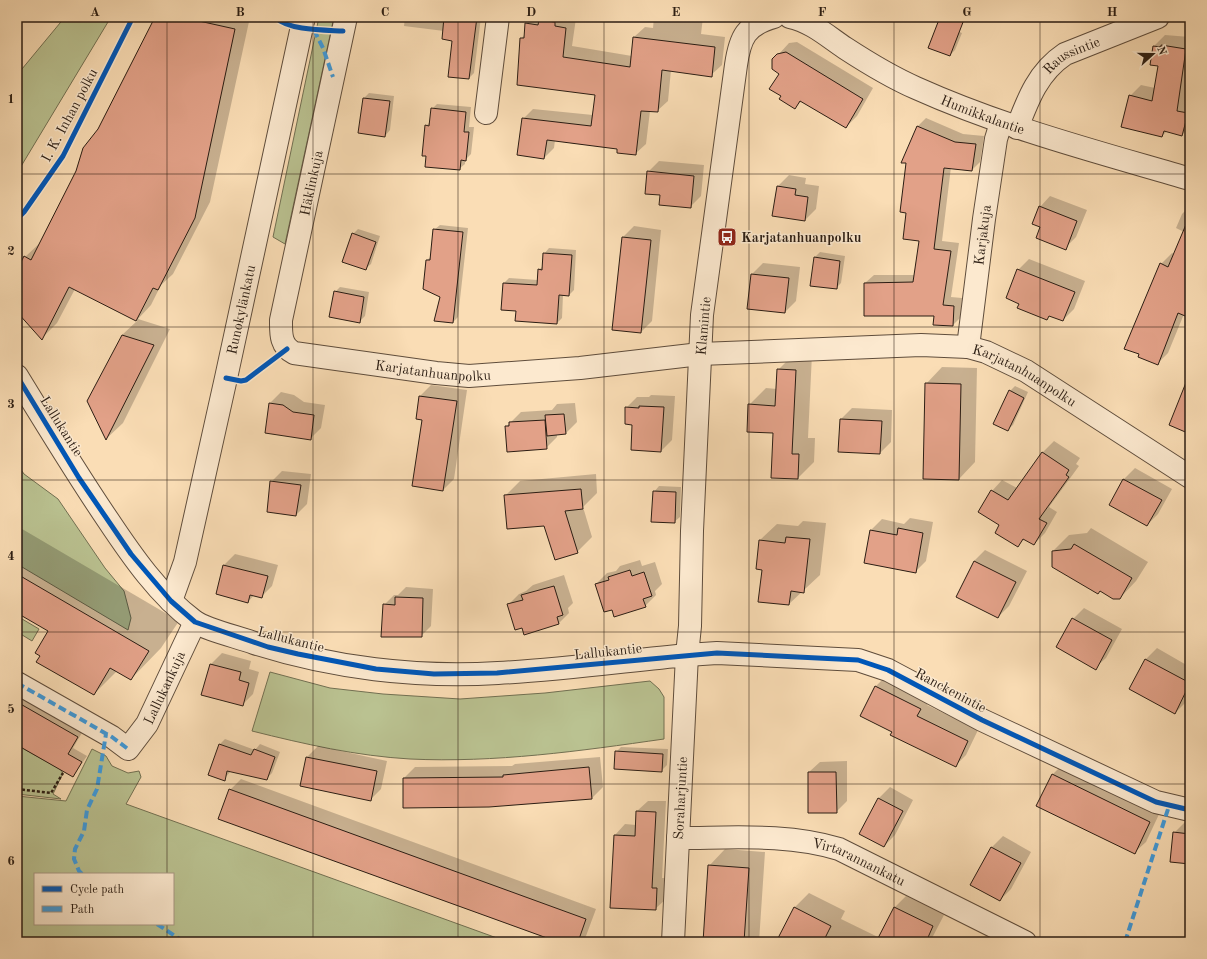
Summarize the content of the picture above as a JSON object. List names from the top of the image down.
{
  "streets": {
    "street": [
      "Raussintie",
      "Humikkalantie",
      "Häklinkuja",
      "Karjakuja",
      "Runokylänkatu",
      "Klamintie",
      "Karjatanhuanpolku",
      "Lallukantie",
      "Lallukankuja",
      "Ranckenintie",
      "Soraharjuntie",
      "Virtarannankatu"
    ],
    "cycle path": ["I. K. Inhan polku"]
  },
  "crossings": [
    ["Raussintie", "Humikkalantie"],
    ["Raussintie", "Karjakuja"],
    ["Humikkalantie", "Karjakuja"],
    ["Häklinkuja", "Karjatanhuanpolku"],
    ["Karjakuja", "Karjatanhuanpolku"],
    ["Runokylänkatu", "Lallukantie"],
    ["Klamintie", "Karjatanhuanpolku"],
    ["Klamintie", "Lallukantie"],
    ["Klamintie", "Ranckenintie"],
    ["Klamintie", "Soraharjuntie"],
    ["Lallukantie", "Lallukankuja"],
    ["Lallukantie", "Ranckenintie"],
    ["Lallukantie", "Soraharjuntie"],
    ["Ranckenintie", "Soraharjuntie"],
    ["Soraharjuntie", "Virtarannankatu"]
  ],
  "places": {
    "bus stop": ["Karjatanhuanpolku"]
  },
  "legend": ["Cycle path", "Path"],
  "north": "right",
  "grid": {
    "columns": [
      "A",
      "B",
      "C",
      "D",
      "E",
      "F",
      "G",
      "H"
    ],
    "rows": [
      "1",
      "2",
      "3",
      "4",
      "5",
      "6"
    ]
  }
}
